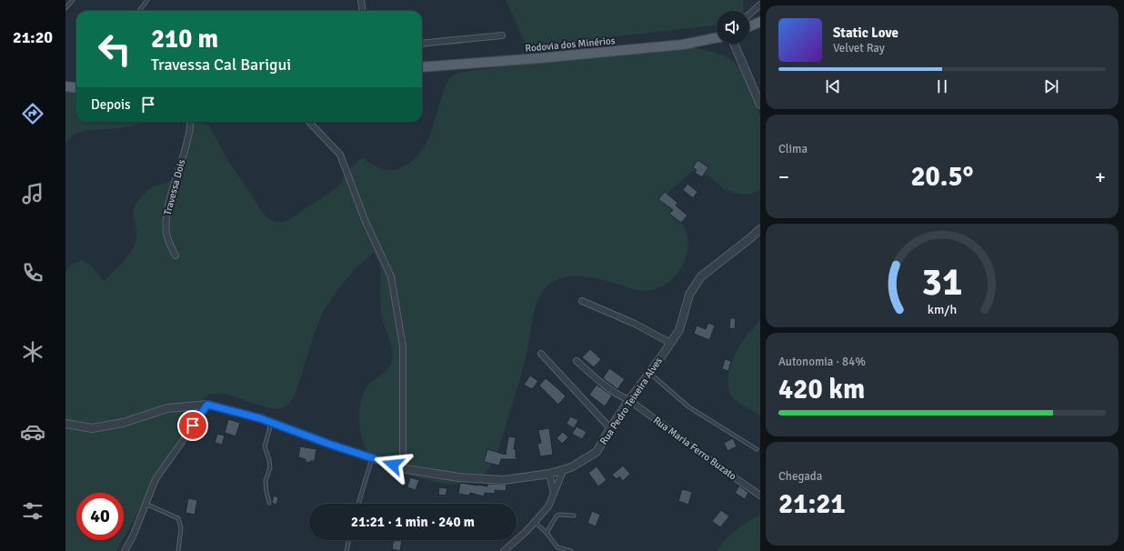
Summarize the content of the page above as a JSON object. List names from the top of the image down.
{
  "streets": {
    "main road": ["Rodovia dos Minérios"],
    "street": ["Travessa Dois", "Rua Pedro Teixeira Alves", "Rua Maria Ferro Buzato"]
  },
  "crossings": [
    ["Rua Pedro Teixeira Alves", "Rua Maria Ferro Buzato"]
  ],
  "page": {
    "tabs": "21:20",
    "turn": ["210 m", "Travessa Cal Barigui"],
    "song": ["Static Love", "Velvet Ray"],
    "then": "Depois",
    "tile": [
      "Clima",
      ["Autonomia · 84%", "420 km"],
      ["Chegada", "21:21"]
    ],
    "heat": ["−", "20.5°", "+"],
    "limit": "40",
    "trip": "21:21 · 1 min · 240 m",
    "gauge": ["31", "km/h"]
  }
}
